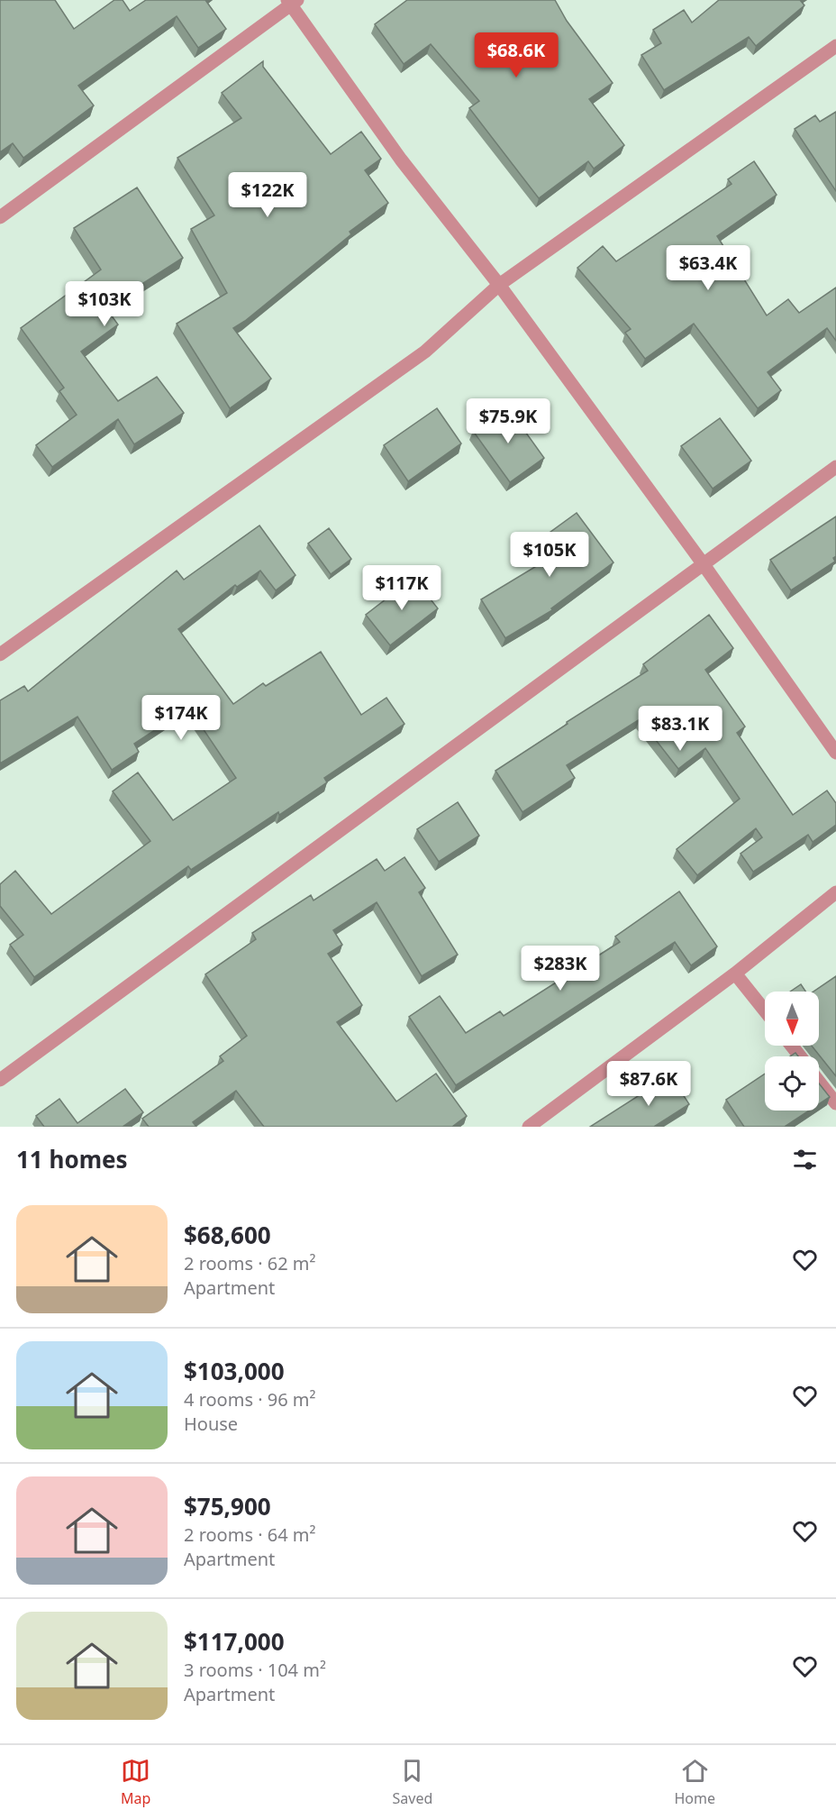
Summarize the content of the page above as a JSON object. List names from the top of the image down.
{
  "north": "bottom",
  "page": {
    "price": [
      "$68.6K",
      "$122K",
      "$63.4K",
      "$103K",
      "$75.9K",
      "$105K",
      "$117K",
      "$174K",
      "$83.1K",
      "$283K",
      "$87.6K"
    ],
    "heading": "11 homes",
    "list": [
      {
        "name": "$68,600",
        "note": "2 rooms · 62 m² · Apartment"
      },
      {
        "name": "$103,000",
        "note": "4 rooms · 96 m² · House"
      },
      {
        "name": "$75,900",
        "note": "2 rooms · 64 m² · Apartment"
      },
      {
        "name": "$117,000",
        "note": "3 rooms · 104 m² · Apartment"
      }
    ],
    "tabs": ["Map", "Saved", "Home"]
  }
}
